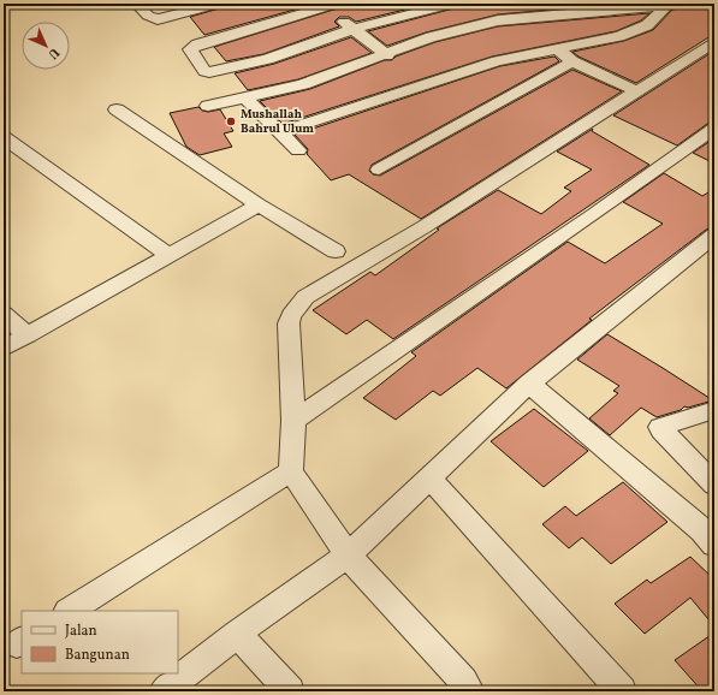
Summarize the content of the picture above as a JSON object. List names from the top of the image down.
{
  "places": ["Mushallah Bahrul Ulum"],
  "legend": ["Jalan", "Bangunan"],
  "north": "bottom right"
}
